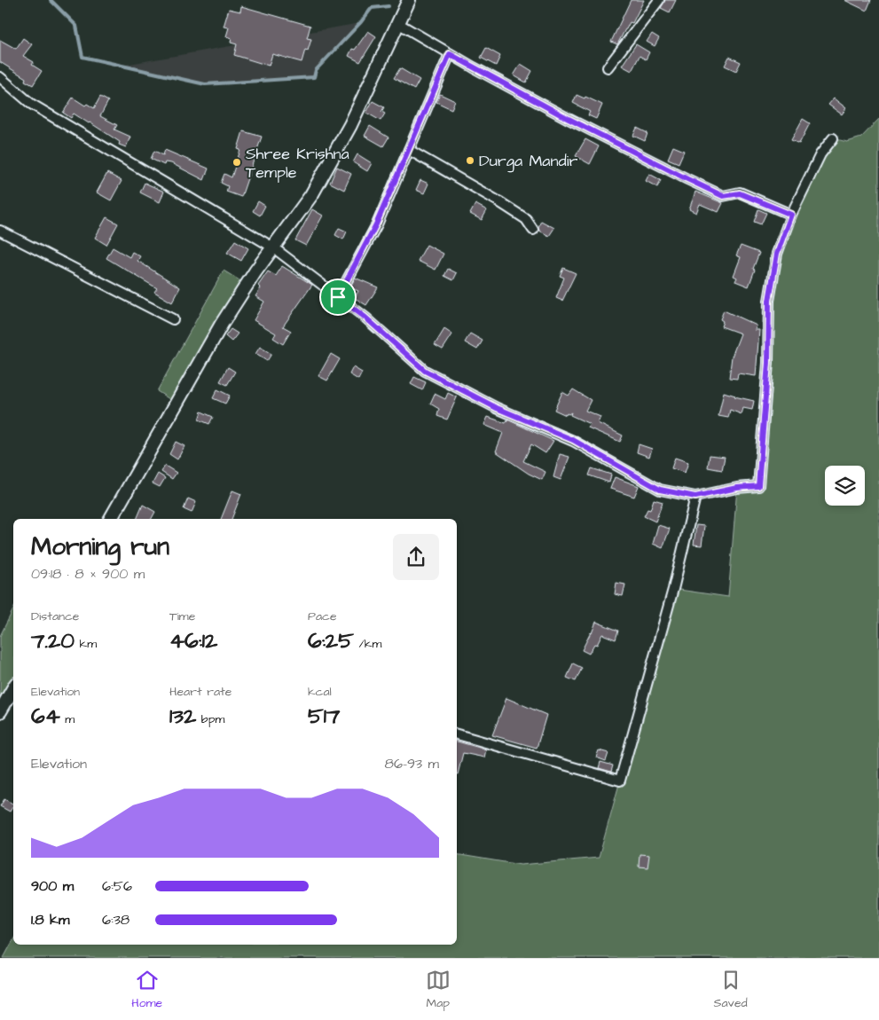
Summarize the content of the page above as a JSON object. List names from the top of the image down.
{
  "places": ["Durga Mandir", "Shree Krishna Temple"],
  "page": {
    "heading": ["Morning run", "09:18 · 8 × 900 m"],
    "stats": [
      ["Distance", "7.20 km"],
      ["Time", "46:12"],
      ["Pace", "6:25 /km"],
      ["Elevation", "64 m"],
      ["Heart rate", "132 bpm"],
      ["kcal", "517"]
    ],
    "chart": ["Elevation", "86–93 m"],
    "list": [
      {
        "name": "900 m",
        "note": "6:56"
      },
      {
        "name": "1.8 km",
        "note": "6:38"
      }
    ],
    "tabs": ["Home", "Map", "Saved"]
  }
}
